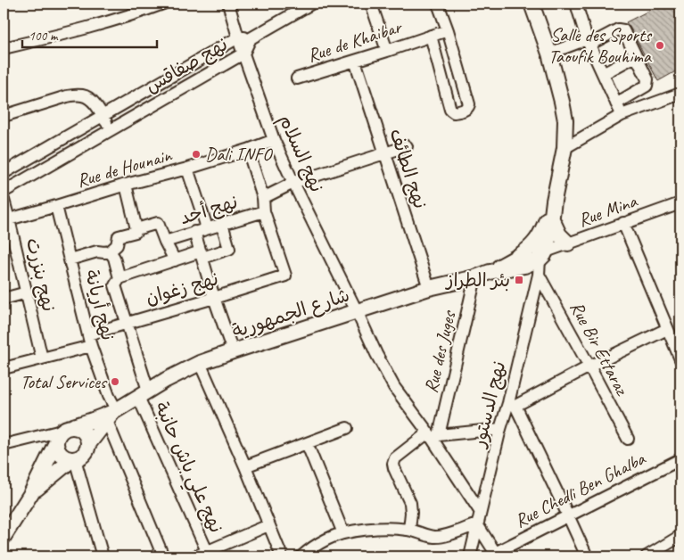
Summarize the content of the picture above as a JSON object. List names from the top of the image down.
{
  "streets": {
    "main road": ["شارع الجمهورية"],
    "street": [
      "Rue de Khaibar",
      "نهج صفاقس",
      "نهج السلام",
      "Rue de Hounain",
      "نهج الطائف",
      "نهج أحد",
      "Rue Mina",
      "نهج بنزرت",
      "نهج زغوان",
      "نهج أريانة",
      "Rue Bir Ettaraz",
      "Rue des Juges",
      "نهج الدستور",
      "نهج علي باش حانبة",
      "Rue Chedli Ben Ghalba"
    ]
  },
  "crossings": [
    ["Rue de Khaibar", "نهج الطائف"],
    ["نهج صفاقس", "نهج السلام"],
    ["نهج السلام", "Rue de Hounain"],
    ["نهج السلام", "نهج أحد"],
    ["نهج السلام", "شارع الجمهورية"],
    ["نهج السلام", "Rue des Juges"],
    ["نهج السلام", "نهج الدستور"],
    ["Rue de Hounain", "نهج بنزرت"],
    ["Rue de Hounain", "نهج أريانة"],
    ["نهج الطائف", "نهج أحد"],
    ["نهج الطائف", "شارع الجمهورية"],
    ["نهج أحد", "نهج زغوان"],
    ["Rue Mina", "شارع الجمهورية"],
    ["Rue Mina", "نهج الدستور"],
    ["نهج زغوان", "نهج أريانة"],
    ["نهج زغوان", "نهج علي باش حانبة"],
    ["نهج أريانة", "شارع الجمهورية"],
    ["شارع الجمهورية", "Rue des Juges"],
    ["شارع الجمهورية", "نهج الدستور"],
    ["شارع الجمهورية", "نهج علي باش حانبة"],
    ["Rue Bir Ettaraz", "نهج الدستور"]
  ],
  "places": {
    "other": ["Salle des Sports Taoufik Bouhima", "Dali INFO", "Total Services"],
    "transit": ["بئر الطراز"]
  },
  "scale_bar": "100 m"
}
